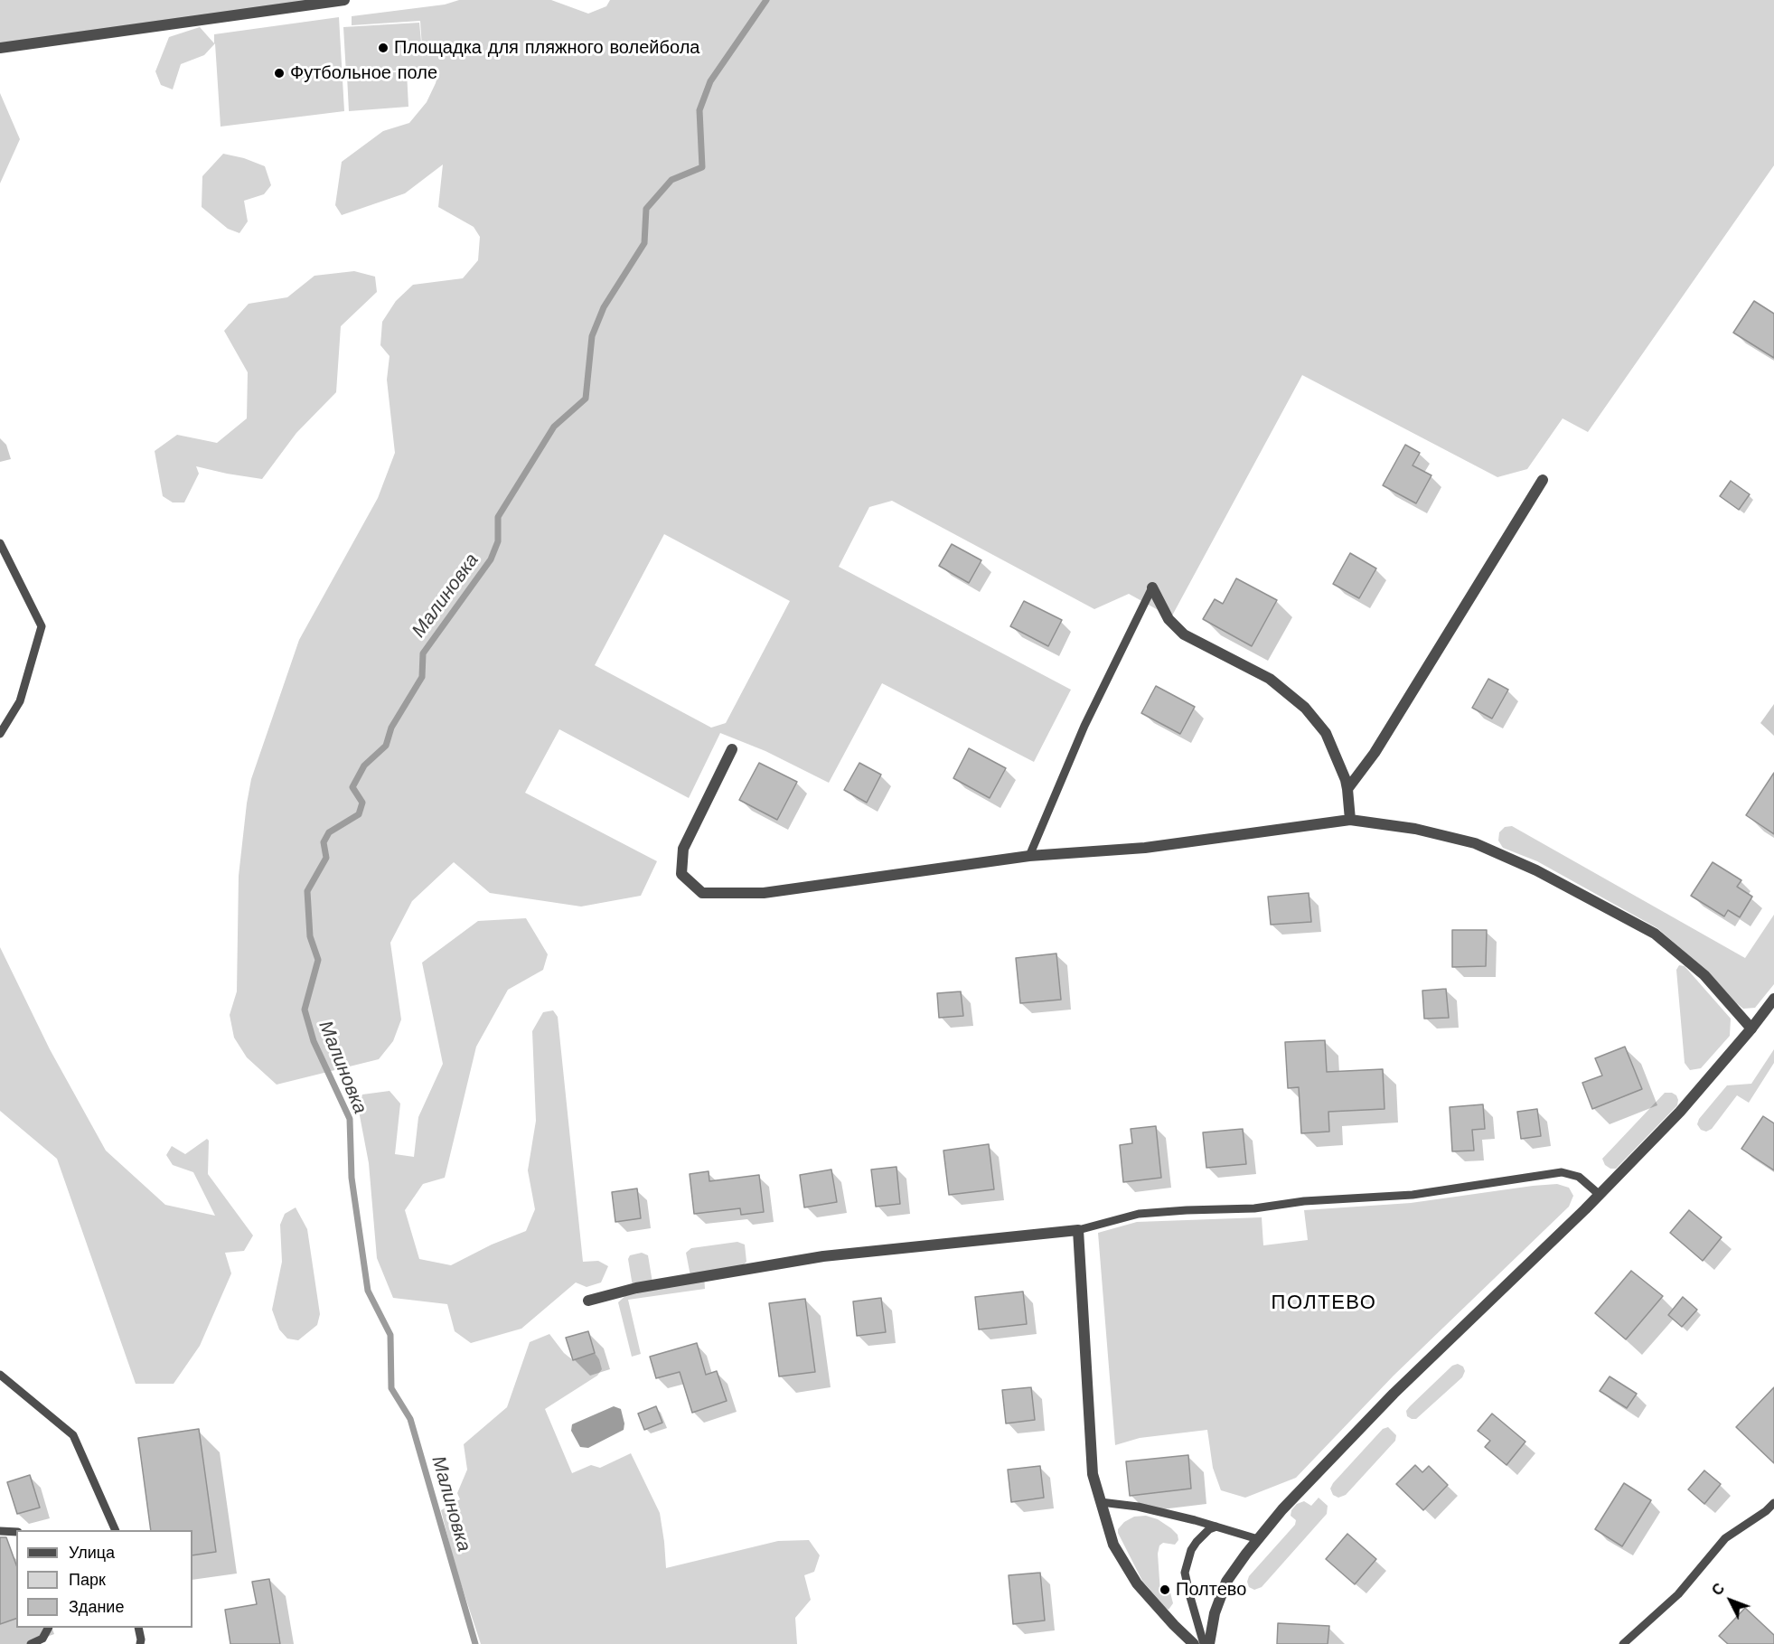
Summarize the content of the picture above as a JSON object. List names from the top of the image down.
{
  "districts": ["ПОЛТЕВО"],
  "water": ["Малиновка"],
  "places": ["Площадка для пляжного волейбола", "Футбольное поле", "Полтево"],
  "legend": ["Улица", "Парк", "Здание"],
  "north": "top left"
}
